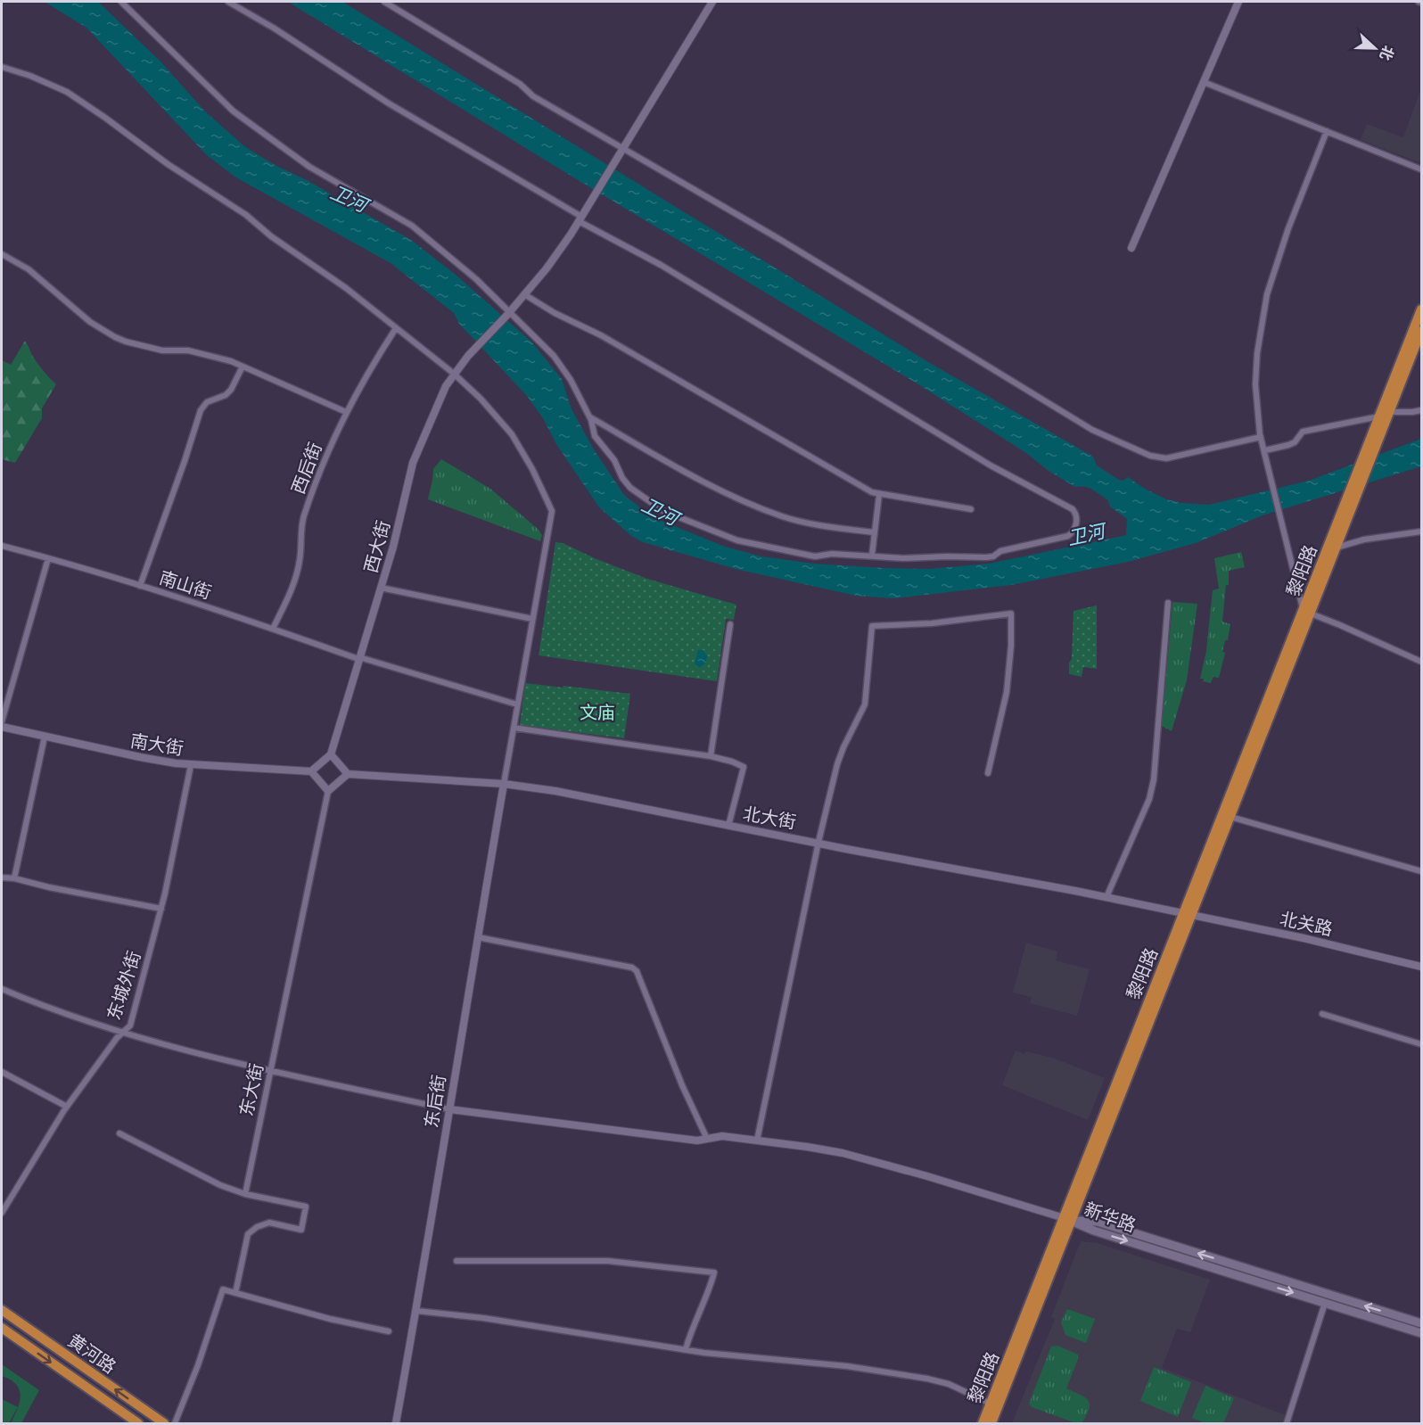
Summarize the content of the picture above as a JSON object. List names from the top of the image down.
{
  "streets": {
    "main road": ["黎阳路", "新华路", "黄河路"],
    "street": [
      "西后街",
      "西大街",
      "南山街",
      "南大街",
      "北大街",
      "北关路",
      "东城外街",
      "东大街",
      "东后街"
    ]
  },
  "crossings": [
    ["西后街", "南山街"],
    ["西大街", "南山街"],
    ["黎阳路", "北大街"],
    ["黎阳路", "北关路"],
    ["黎阳路", "新华路"],
    ["南大街", "东城外街"],
    ["北大街", "北关路"],
    ["北大街", "东后街"]
  ],
  "water": ["卫河"],
  "parks": ["文庙"],
  "north": "right"
}
